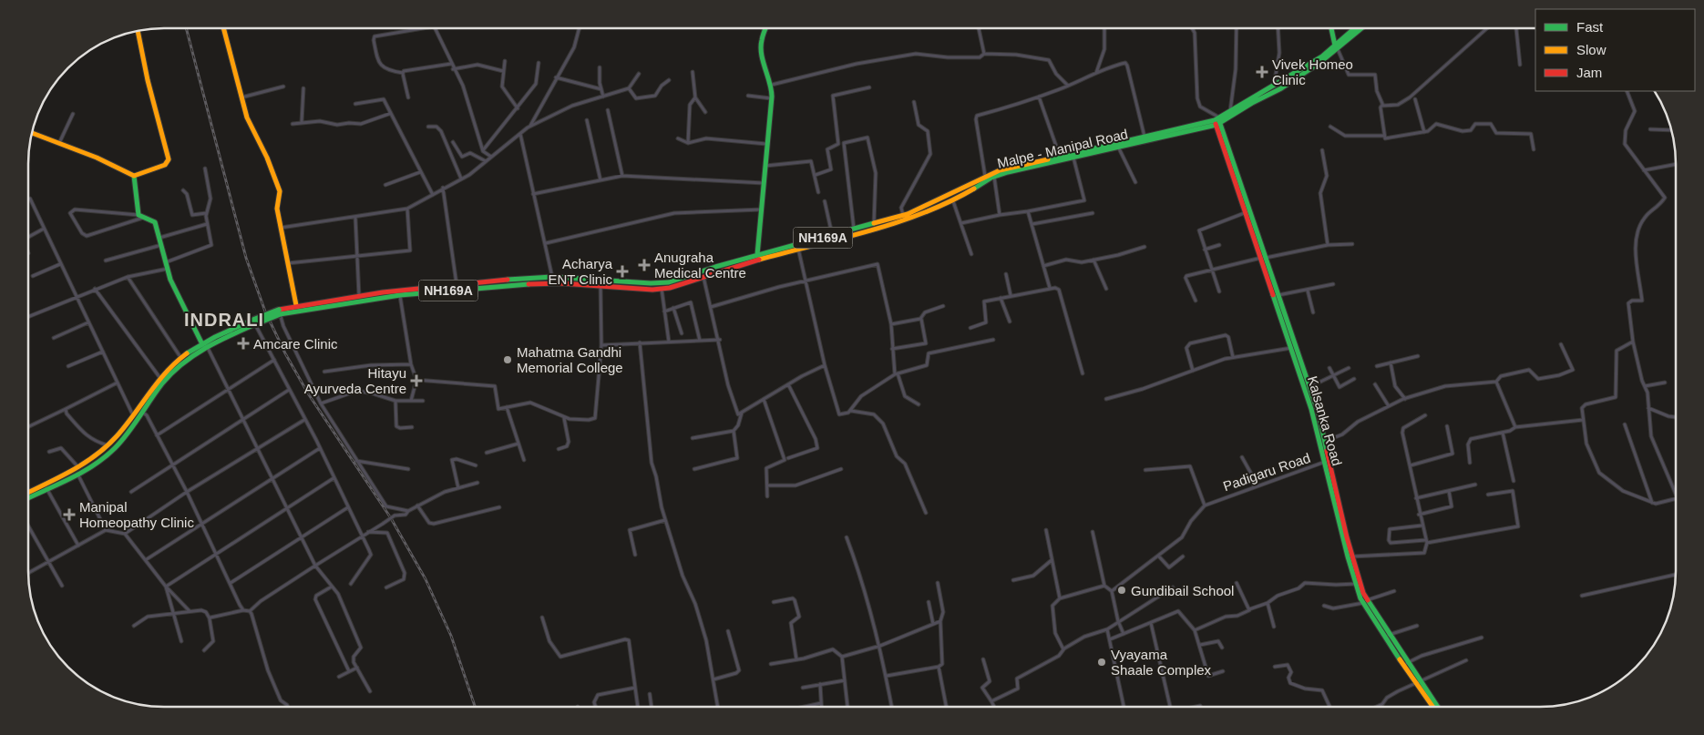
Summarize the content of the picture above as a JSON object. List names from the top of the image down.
{
  "streets": {
    "main road": ["Malpe - Manipal Road", "NH169A", "Kalsanka Road"],
    "street": ["Padigaru Road"]
  },
  "crossings": [
    ["Malpe - Manipal Road", "NH169A"],
    ["Malpe - Manipal Road", "Kalsanka Road"],
    ["Kalsanka Road", "Padigaru Road"]
  ],
  "districts": ["INDRALI"],
  "places": {
    "health": [
      "Vivek Homeo Clinic",
      "Anugraha Medical Centre",
      "Acharya ENT Clinic",
      "Amcare Clinic",
      "Hitayu Ayurveda Centre",
      "Manipal Homeopathy Clinic"
    ],
    "other": ["Mahatma Gandhi Memorial College", "Gundibail School", "Vyayama Shaale Complex"]
  },
  "legend": ["Fast", "Slow", "Jam"]
}
